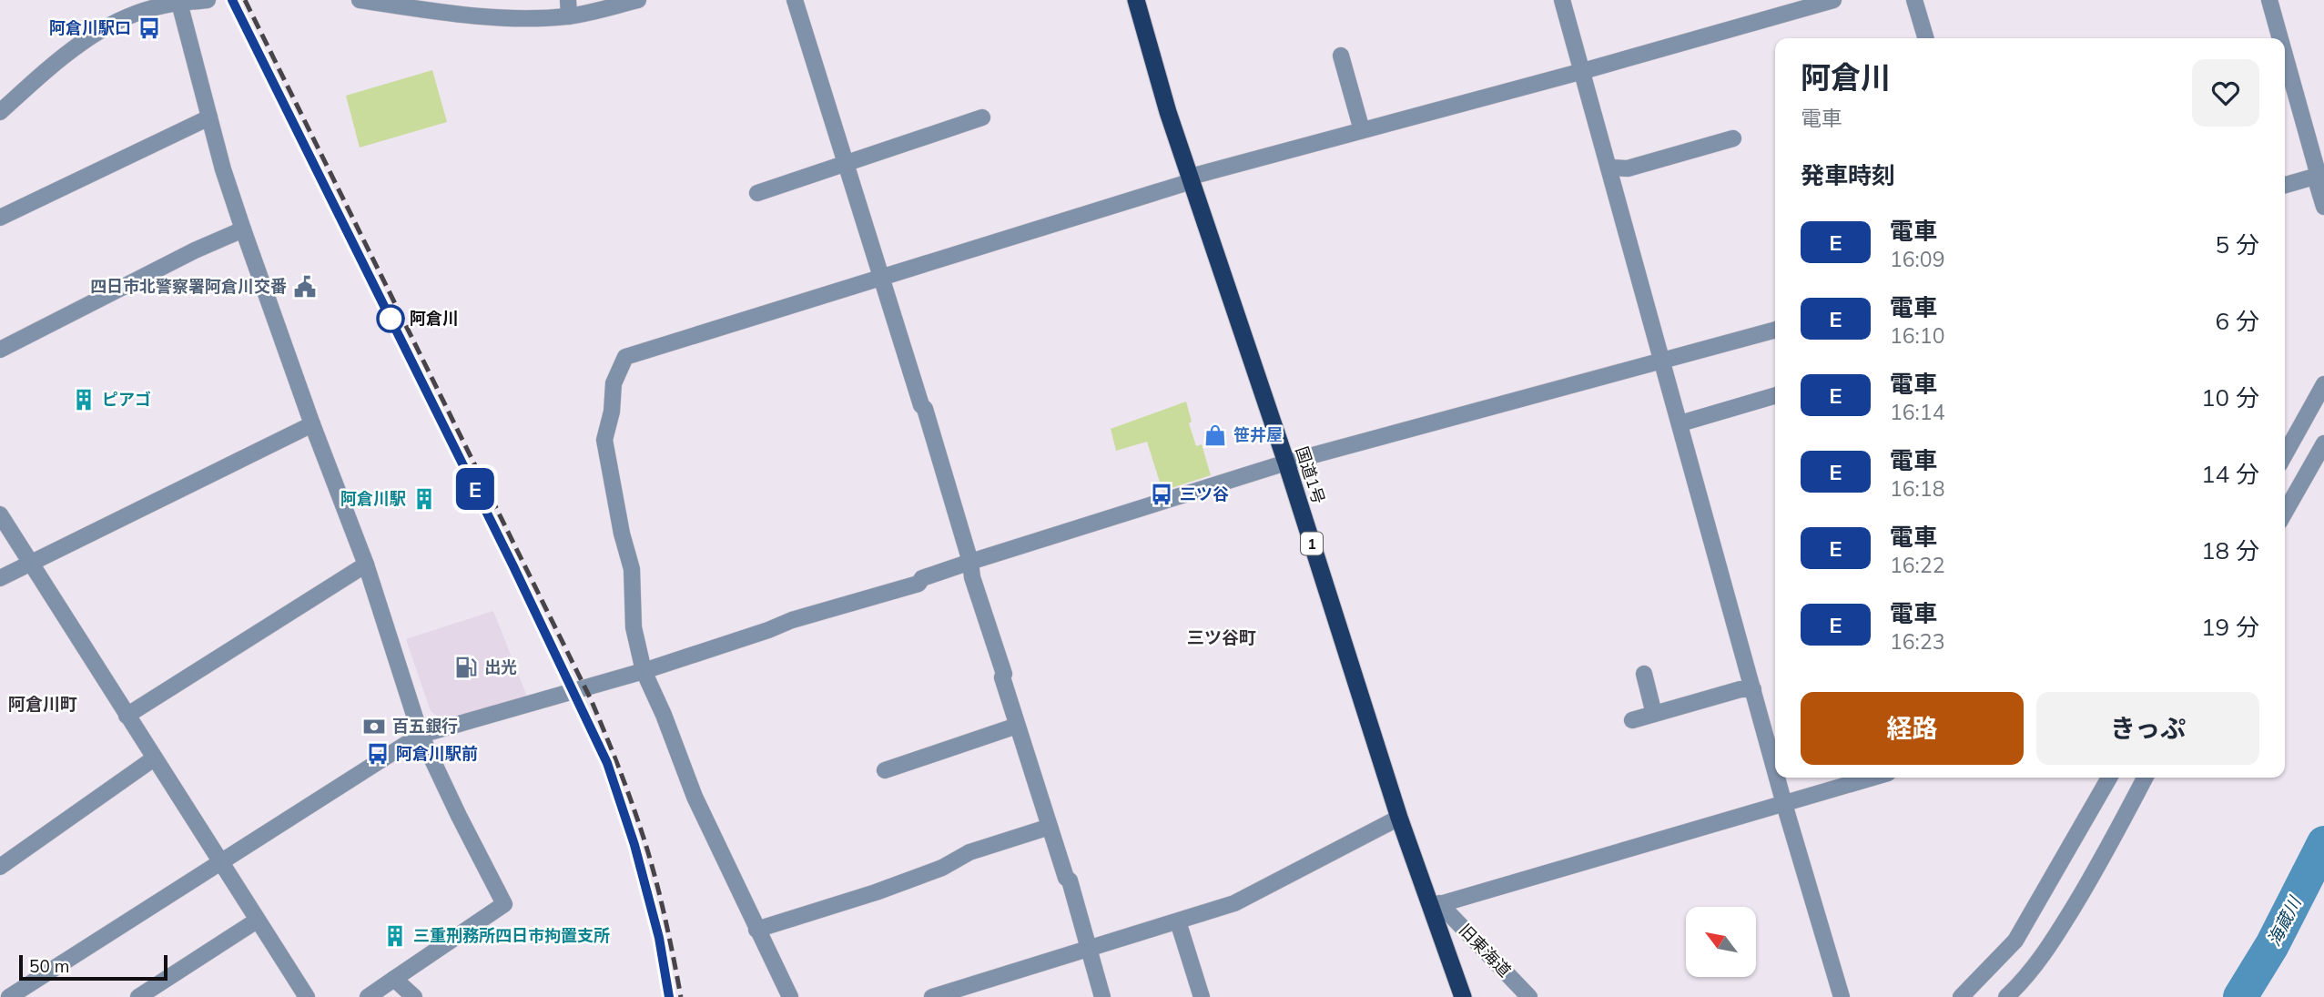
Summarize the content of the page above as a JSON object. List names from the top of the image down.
{
  "streets": {
    "highway": ["国道1号", "1"],
    "street": ["旧東海道"]
  },
  "crossings": [
    ["国道1号", "旧東海道"]
  ],
  "districts": ["三ツ谷町", "阿倉川町"],
  "water": ["海蔵川"],
  "places": {
    "bus stop": ["阿倉川駅口", "三ツ谷", "阿倉川駅前"],
    "public building": ["四日市北警察署阿倉川交番"],
    "other": ["阿倉川"],
    "building": ["ピアゴ", "阿倉川駅", "三重刑務所四日市拘置支所"],
    "shop": ["笹井屋"],
    "fuel station": ["出光"],
    "bank": ["百五銀行"]
  },
  "scale_bar": "50 m",
  "north": "top left",
  "page": {
    "on_map": "E",
    "heading": [
      ["阿倉川", "電車"],
      "発車時刻"
    ],
    "list": [
      {
        "mark": "E",
        "name": "電車",
        "note": "16:09",
        "value": "5 分"
      },
      {
        "mark": "E",
        "name": "電車",
        "note": "16:10",
        "value": "6 分"
      },
      {
        "mark": "E",
        "name": "電車",
        "note": "16:14",
        "value": "10 分"
      },
      {
        "mark": "E",
        "name": "電車",
        "note": "16:18",
        "value": "14 分"
      },
      {
        "mark": "E",
        "name": "電車",
        "note": "16:22",
        "value": "18 分"
      },
      {
        "mark": "E",
        "name": "電車",
        "note": "16:23",
        "value": "19 分"
      }
    ],
    "buttons": ["経路", "きっぷ"],
    "scale": "50 m"
  }
}
